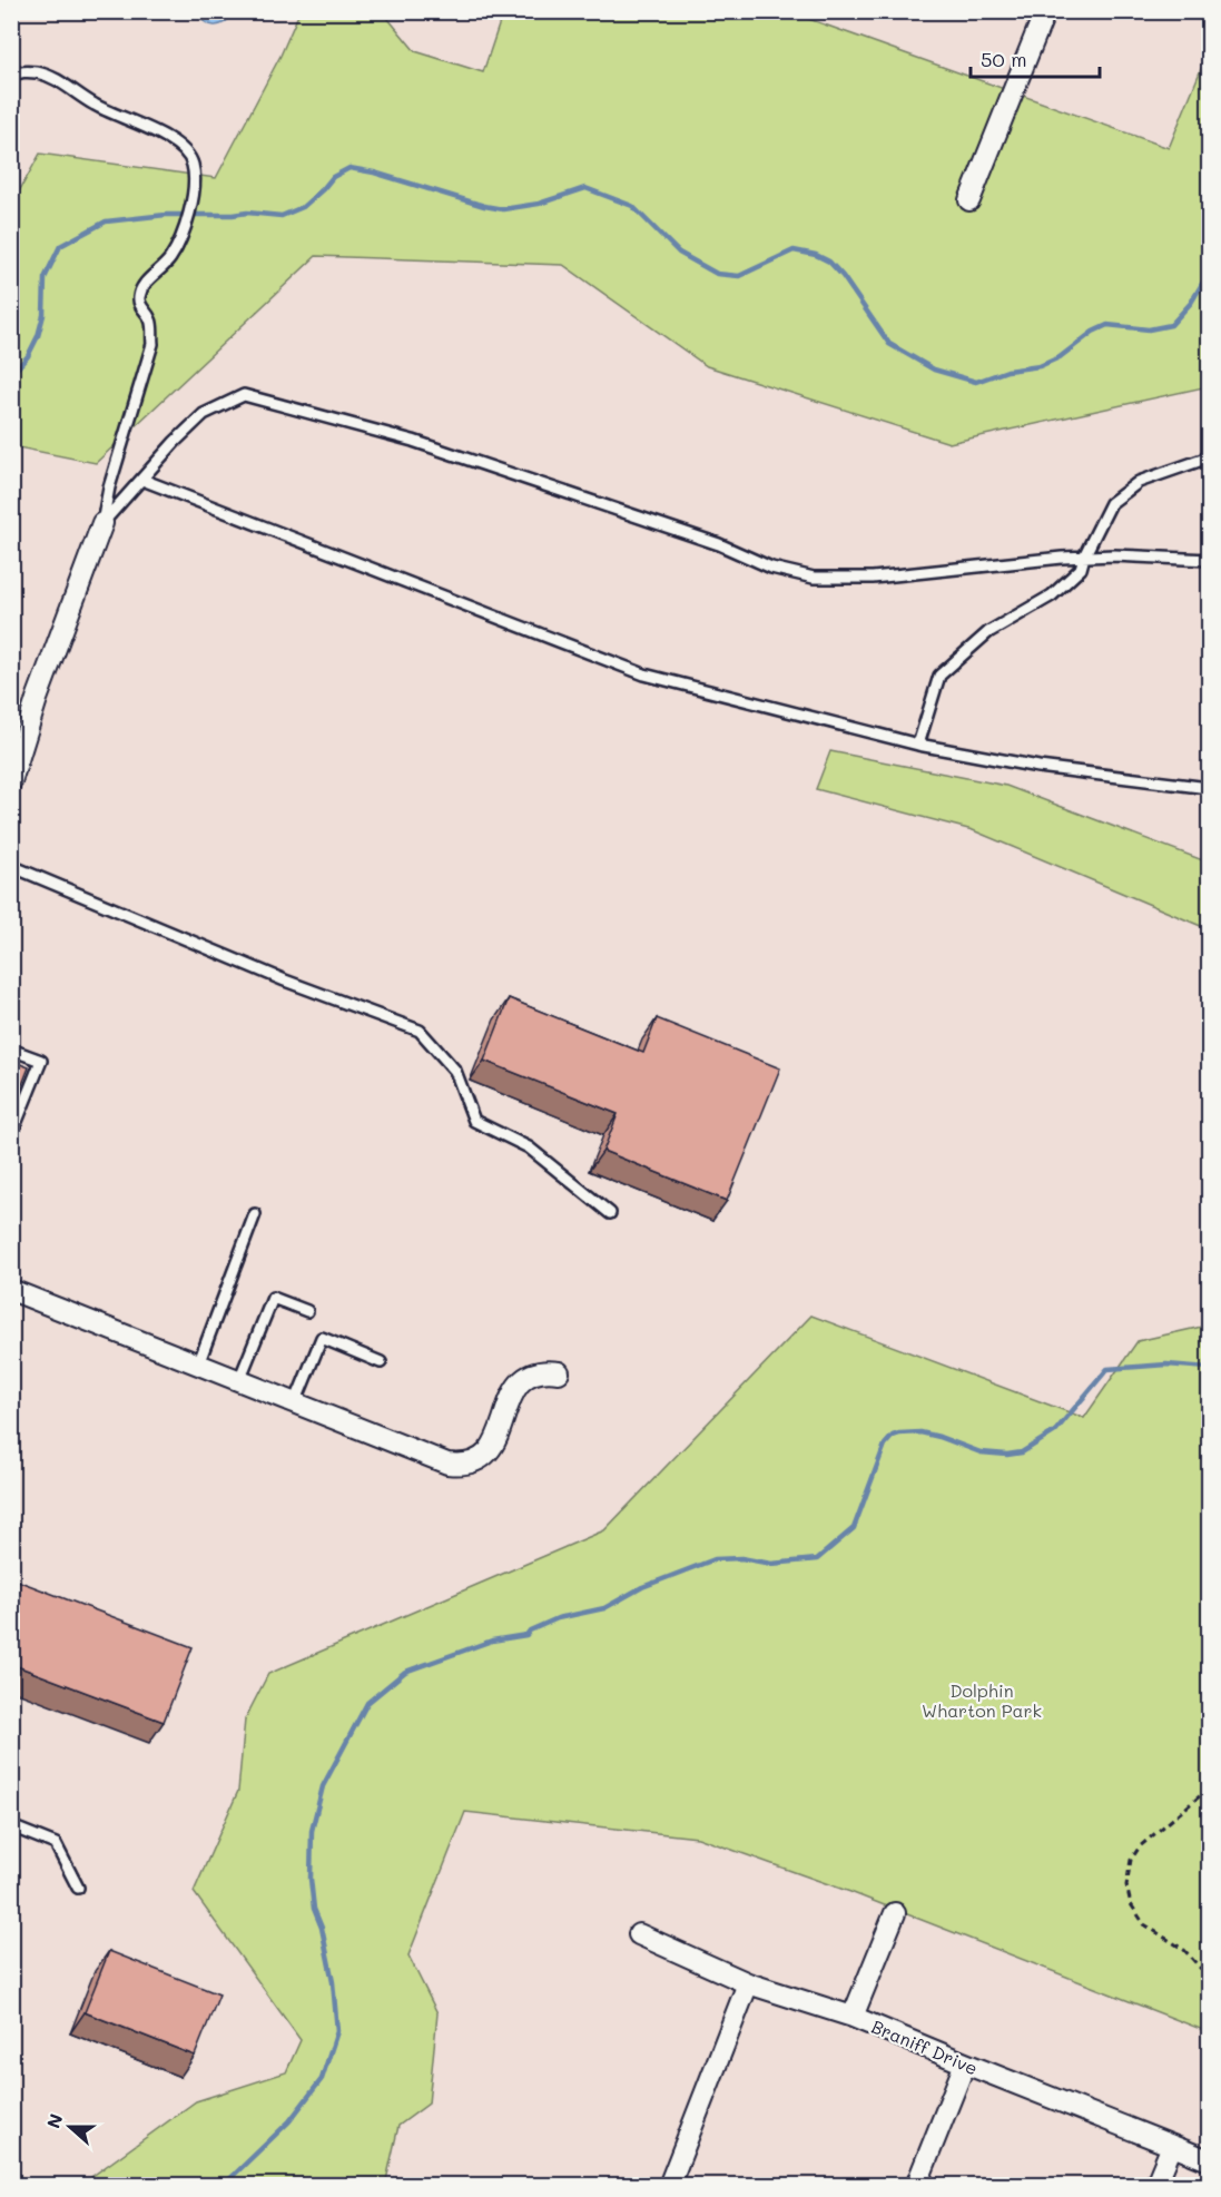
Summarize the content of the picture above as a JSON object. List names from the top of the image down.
{
  "streets": {
    "street": ["Braniff Drive"]
  },
  "parks": ["Dolphin Wharton Park"],
  "scale_bar": "50 m",
  "north": "left"
}
